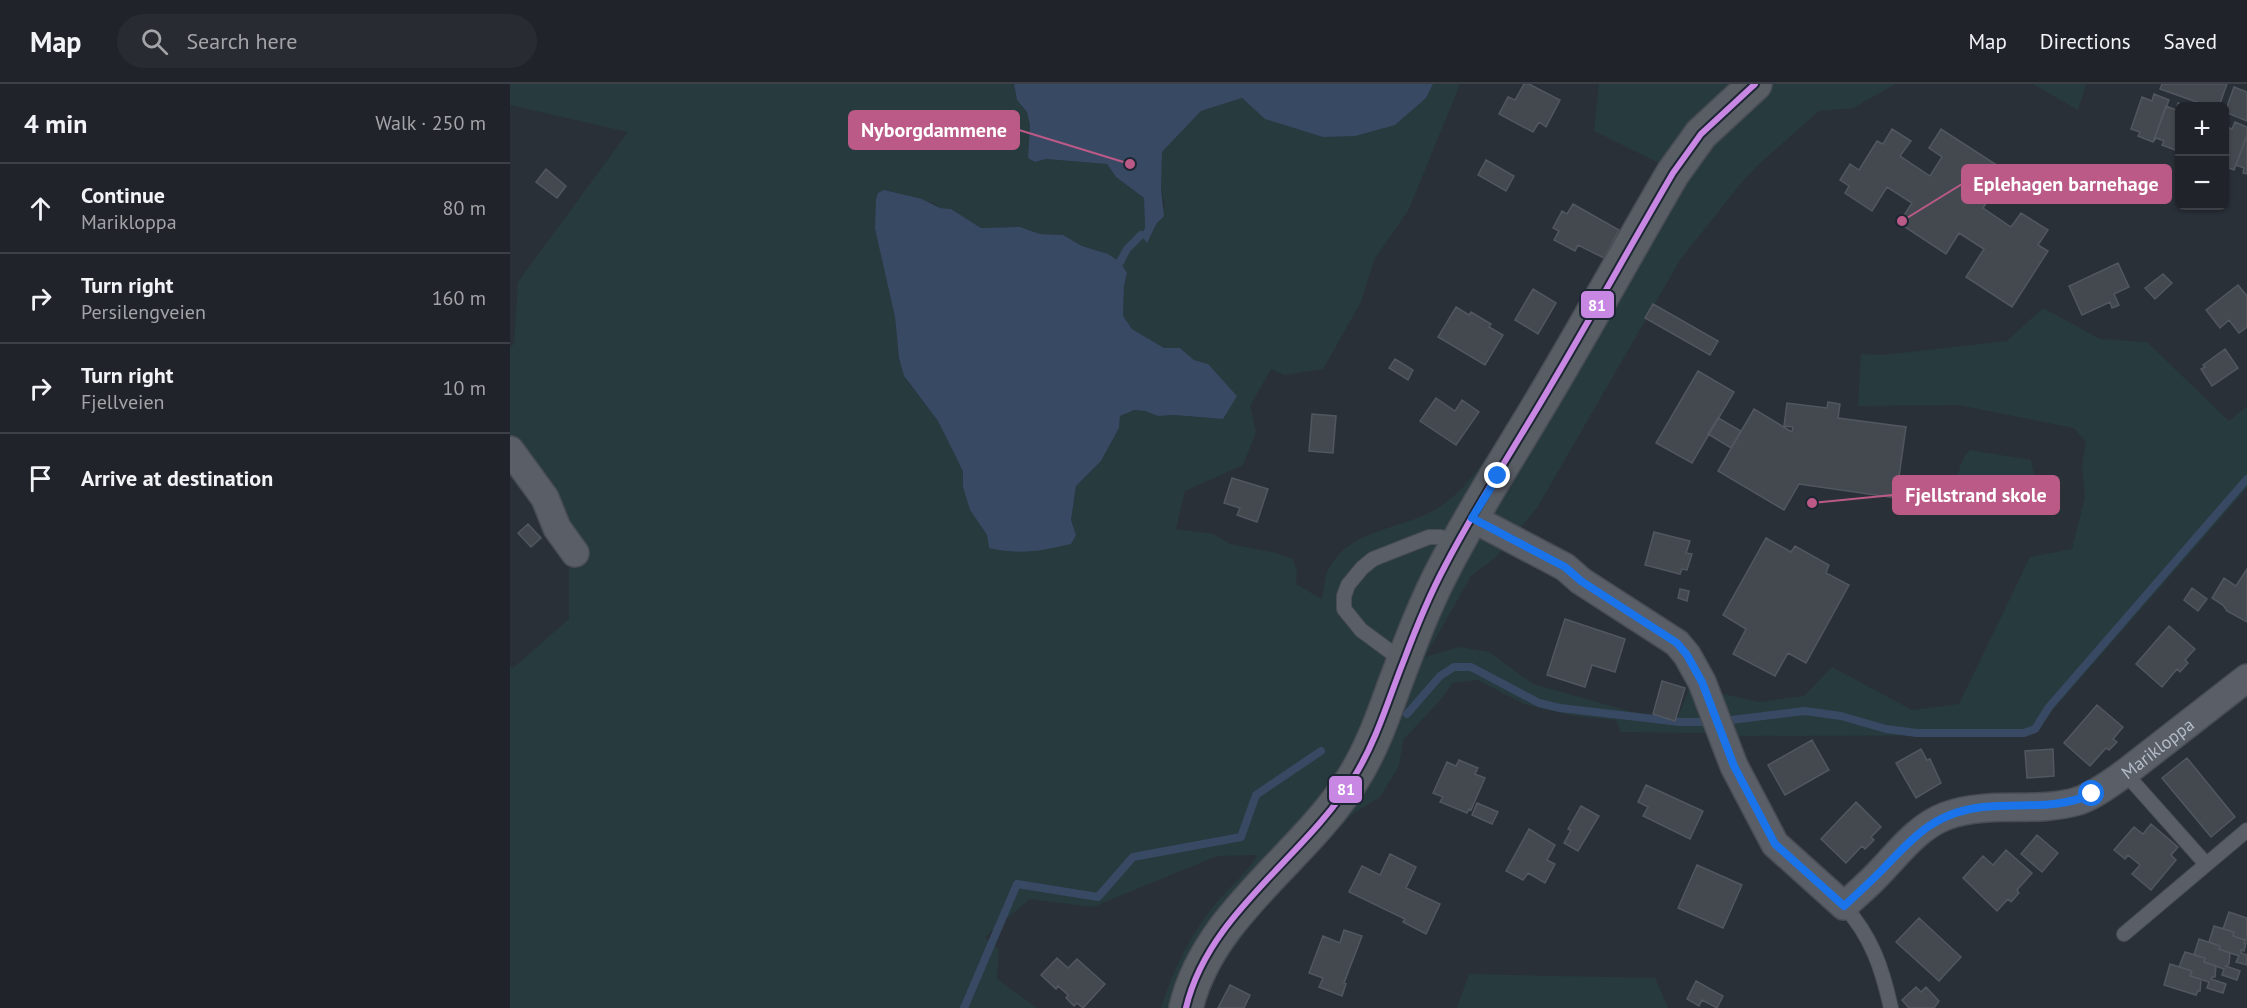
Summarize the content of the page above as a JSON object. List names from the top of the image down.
{
  "streets": {
    "street": ["Marikloppa"]
  },
  "places": ["Nyborgdammene", "Eplehagen barnehage", "Fjellstrand skole"],
  "lines": ["transit line 81"],
  "page": {
    "header": "Map",
    "search": "Search here",
    "nav": ["Map", "Directions", "Saved"],
    "heading": ["4 min", "Walk · 250 m"],
    "map_buttons": ["+", "−"],
    "list": [
      ["Continue", "Marikloppa", "80 m"],
      ["Turn right", "Persilengveien", "160 m"],
      ["Turn right", "Fjellveien", "10 m"],
      "Arrive at destination"
    ]
  }
}
